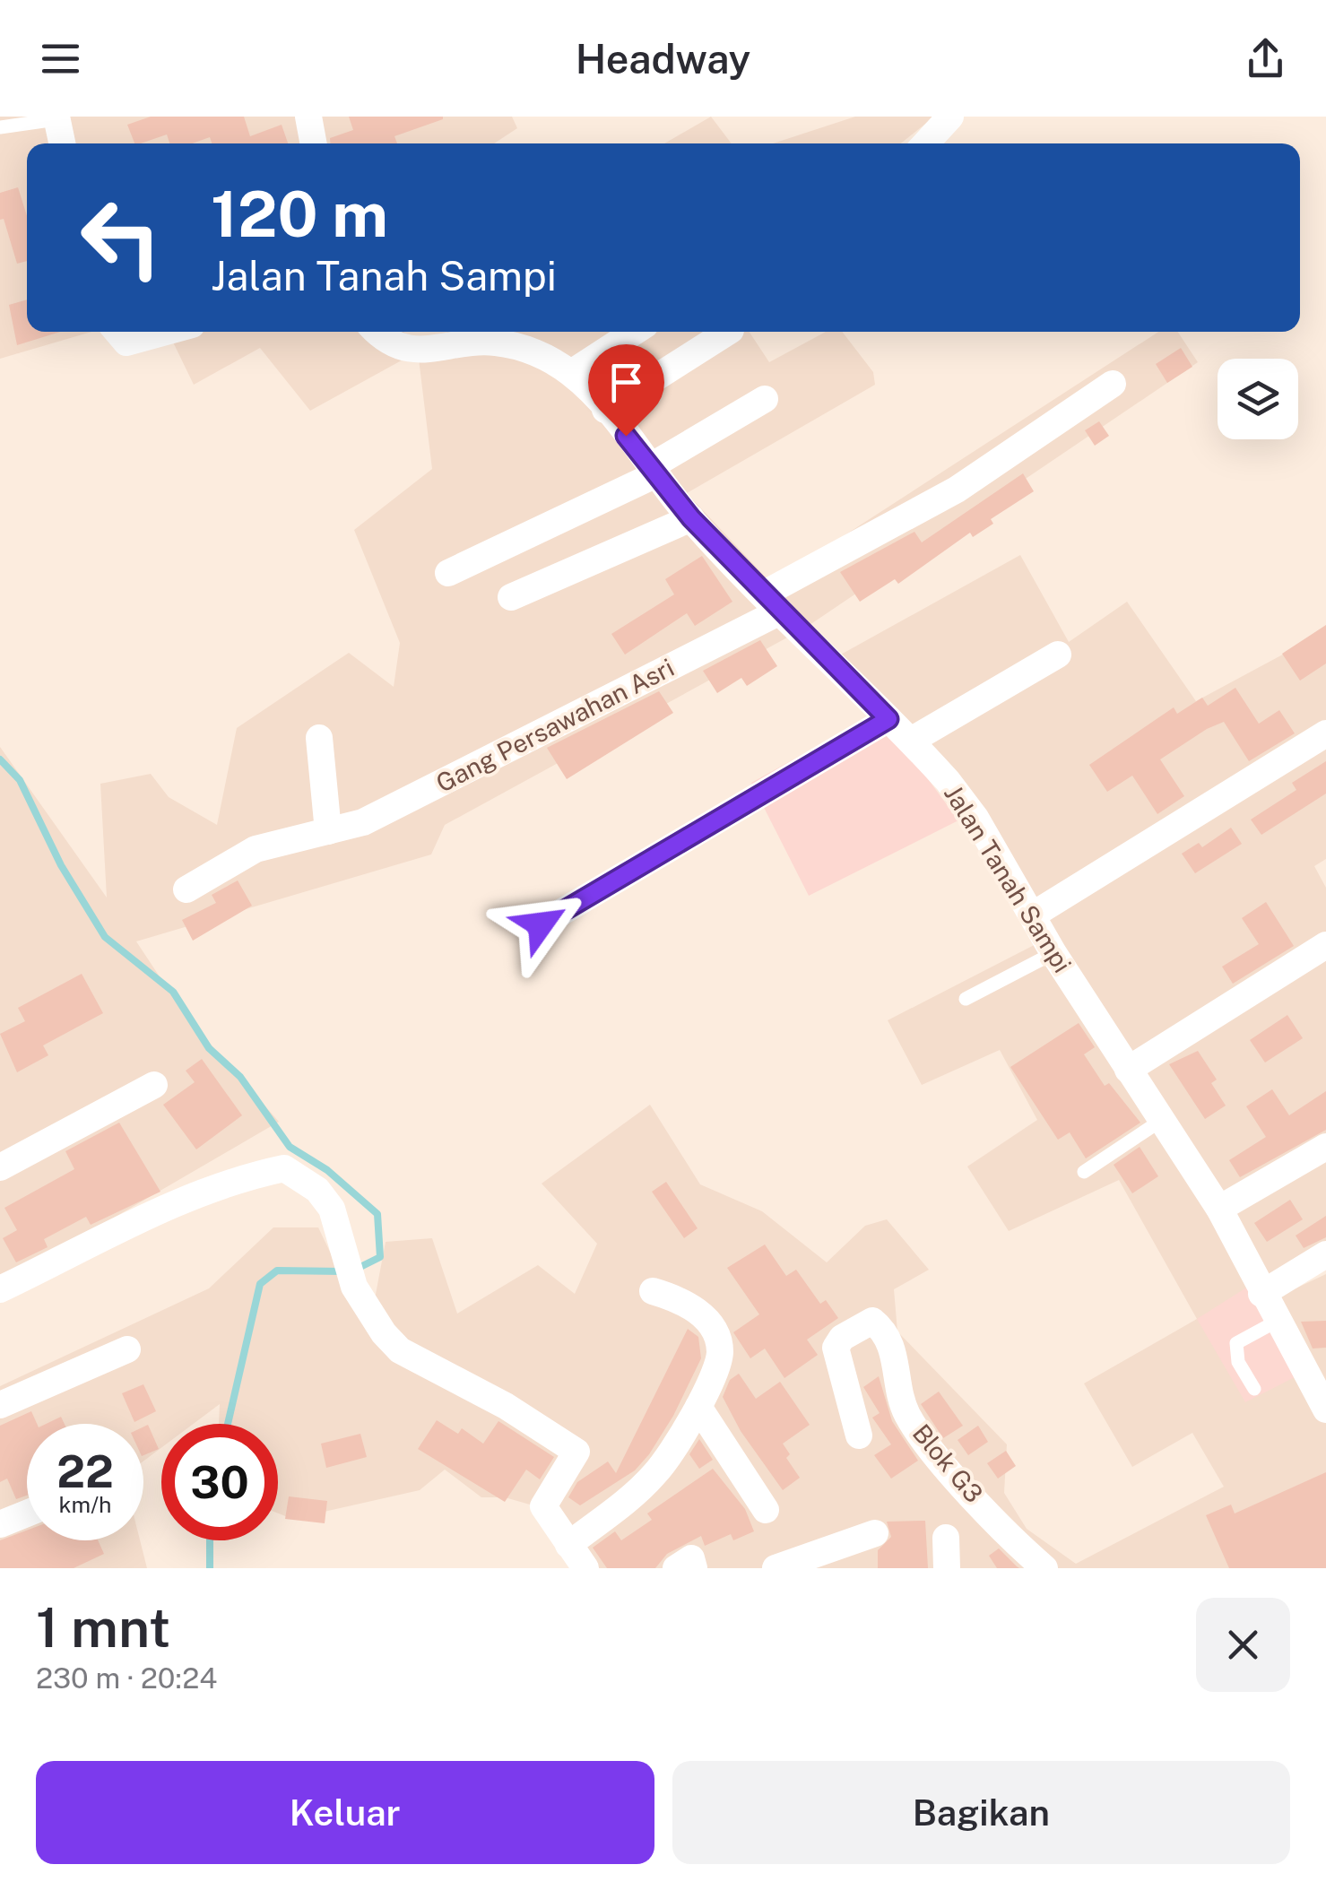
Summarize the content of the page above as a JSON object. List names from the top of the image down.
{
  "streets": {
    "street": ["Gang Persawahan Asri", "Jalan Tanah Sampi", "Blok G3"]
  },
  "crossings": [
    ["Gang Persawahan Asri", "Jalan Tanah Sampi"]
  ],
  "page": {
    "header": "Headway",
    "turn": ["120 m", "Jalan Tanah Sampi"],
    "speed": "22 km/h",
    "limit": "30",
    "heading": ["1 mnt", "230 m · 20:24"],
    "buttons": ["Keluar", "Bagikan"]
  }
}
